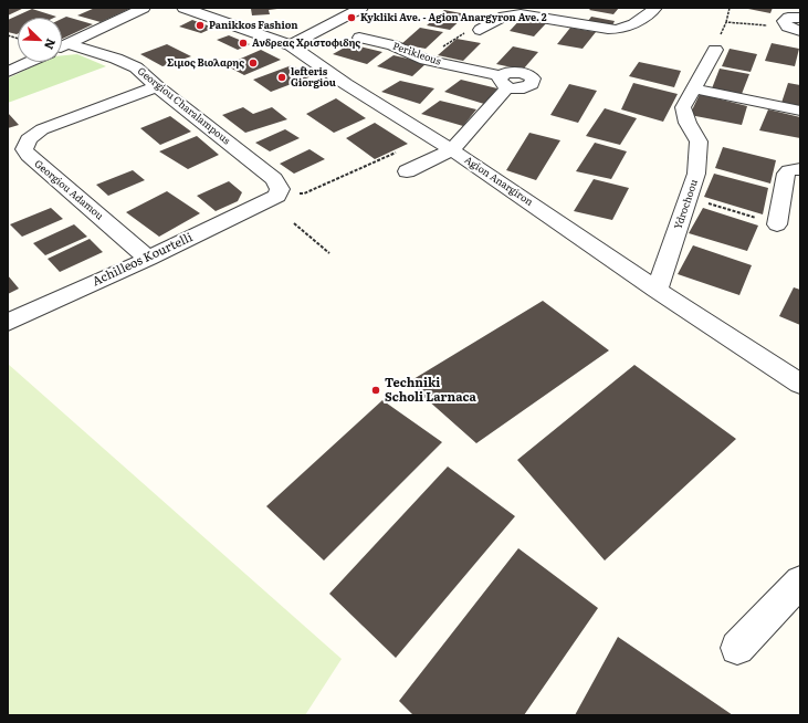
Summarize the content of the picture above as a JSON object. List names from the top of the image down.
{
  "streets": {
    "street": [
      "Perikleous",
      "Georgiou Charalampous",
      "Agion Anargiron",
      "Georgiou Adamou",
      "Ydrochoou",
      "Achilleos Kourtelli"
    ]
  },
  "crossings": [
    ["Perikleous", "Agion Anargiron"],
    ["Georgiou Charalampous", "Georgiou Adamou"],
    ["Georgiou Charalampous", "Achilleos Kourtelli"],
    ["Agion Anargiron", "Ydrochoou"],
    ["Georgiou Adamou", "Achilleos Kourtelli"]
  ],
  "places": [
    "Kykliki Ave. - Agion Anargyron Ave. 2",
    "Panikkos Fashion",
    "Ανδρεας Χριστοφιδης",
    "Σιμος Βιολαρης",
    "lefteris Giorgiou",
    "Techniki Scholi Larnaca"
  ],
  "north": "bottom right"
}
